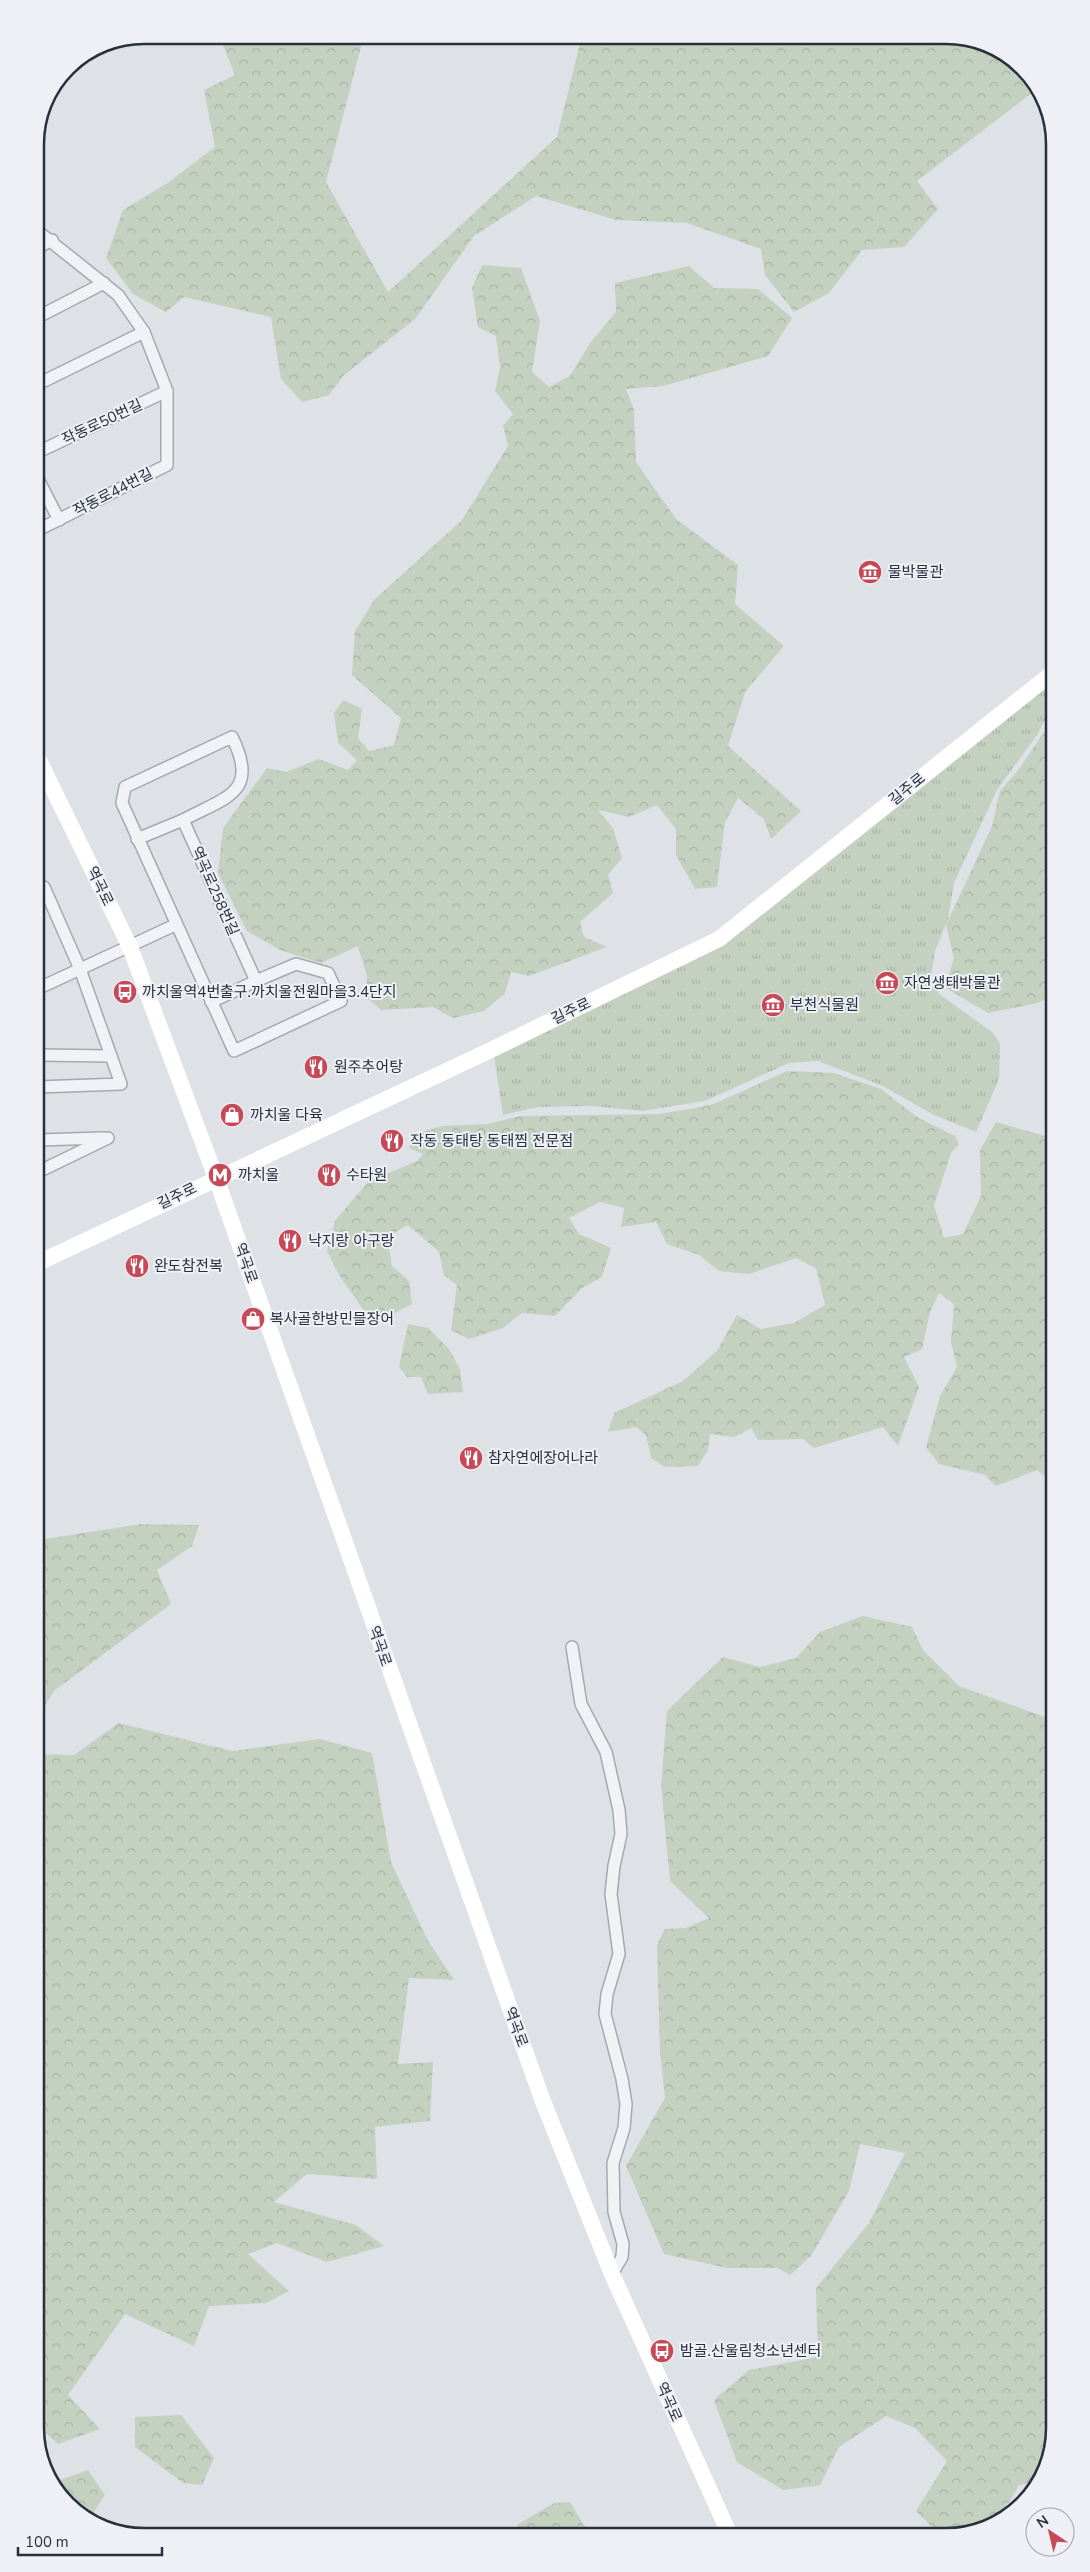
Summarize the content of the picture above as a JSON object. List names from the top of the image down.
{
  "streets": {
    "street": [
      "작동로50번길",
      "작동로44번길",
      "길주로",
      "역곡로",
      "역곡로258번길"
    ]
  },
  "crossings": [
    ["작동로50번길", "작동로44번길"],
    ["길주로", "역곡로"]
  ],
  "places": {
    "museum": ["물박물관", "자연생태박물관", "부천식물원"],
    "bus stop": ["까치울역4번출구.까치울전원마을3.4단지", "밤골.산울림청소년센터"],
    "restaurant": [
      "원주추어탕",
      "작동 동태탕 동태찜 전문점",
      "수타원",
      "낙지랑 아구랑",
      "완도참전복",
      "참자연에장어나라"
    ],
    "shop": ["까치울 다육", "복사골한방민믈장어"],
    "metro station": ["까치울"]
  },
  "scale_bar": "100 m",
  "north": "top left"
}
